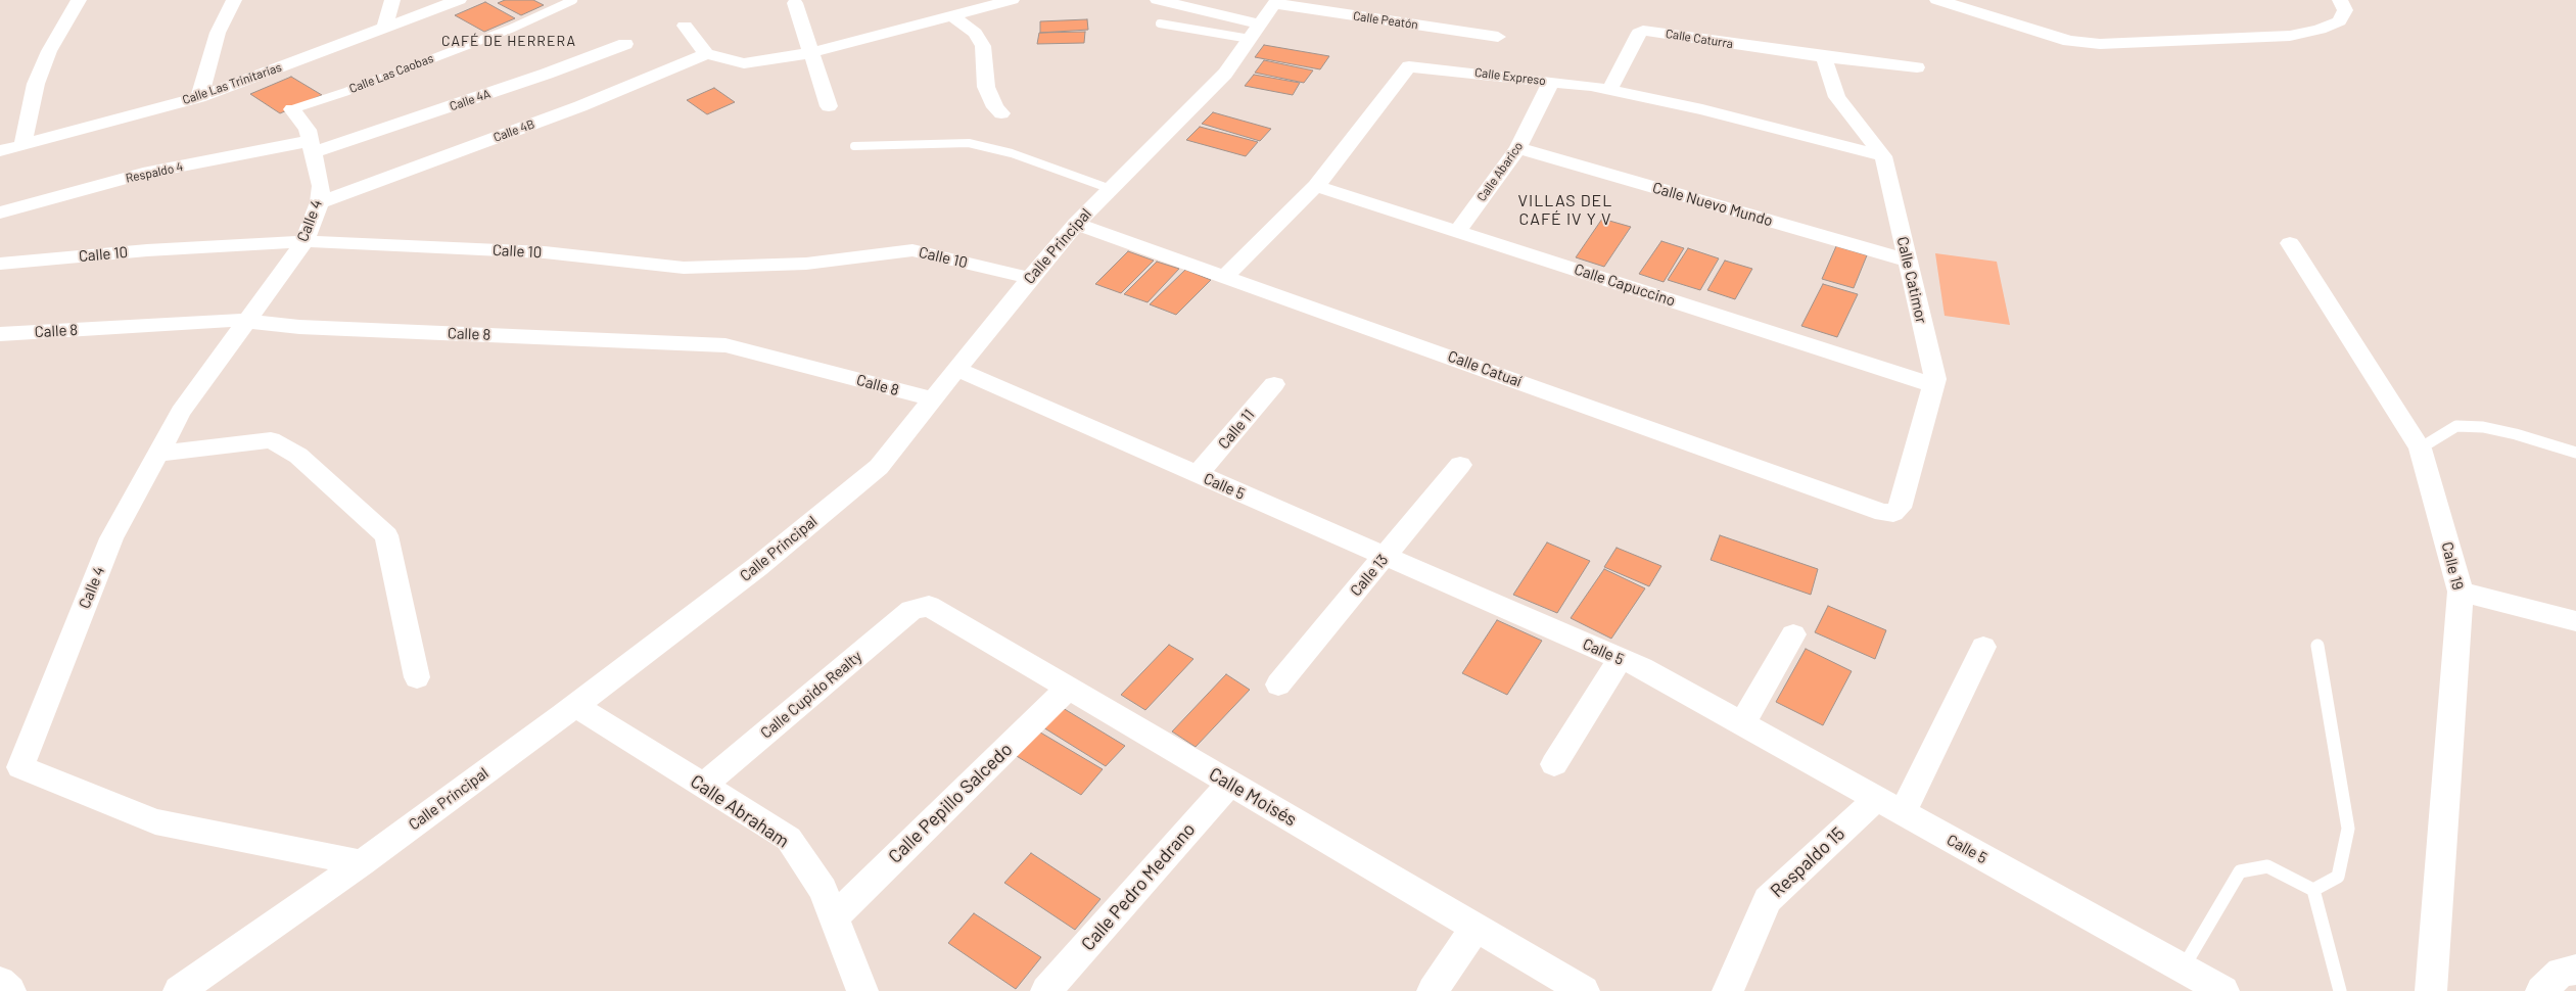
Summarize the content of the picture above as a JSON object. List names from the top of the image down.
{
  "streets": {
    "street": [
      "Calle Peatón",
      "Calle Caturra",
      "Calle Expreso",
      "Calle Las Trinitarias",
      "Calle 4A",
      "Calle 4B",
      "Calle Abarico",
      "Respaldo 4",
      "Calle Nuevo Mundo",
      "Calle 4",
      "Calle Principal",
      "Calle 10",
      "Calle Catimor",
      "Calle Capuccino",
      "Calle 8",
      "Calle Catuaí",
      "Calle 11",
      "Calle 5",
      "Calle 19",
      "Calle 13",
      "Calle Cupido Realty",
      "Calle Moisés",
      "Calle Pepillo Salcedo",
      "Calle Abraham",
      "Respaldo 15",
      "Calle Pedro Medrano"
    ],
    "lane": ["Calle Las Caobas"]
  },
  "crossings": [
    ["Calle Peatón", "Calle Principal"],
    ["Calle Caturra", "Calle Expreso"],
    ["Calle Caturra", "Calle Catimor"],
    ["Calle Las Caobas", "Calle 4"],
    ["Calle Expreso", "Calle Abarico"],
    ["Calle Expreso", "Calle Catimor"],
    ["Calle Expreso", "Calle Capuccino"],
    ["Calle Expreso", "Calle Catuaí"],
    ["Calle 4A", "Respaldo 4"],
    ["Calle 4A", "Calle 4"],
    ["Calle 4B", "Calle 4"],
    ["Calle Abarico", "Calle Nuevo Mundo"],
    ["Calle Abarico", "Calle Capuccino"],
    ["Respaldo 4", "Calle 4"],
    ["Calle Nuevo Mundo", "Calle Catimor"],
    ["Calle 4", "Calle Principal"],
    ["Calle 4", "Calle 10"],
    ["Calle 4", "Calle 8"],
    ["Calle Principal", "Calle 10"],
    ["Calle Principal", "Calle 8"],
    ["Calle Principal", "Calle Catuaí"],
    ["Calle Principal", "Calle 5"],
    ["Calle Principal", "Calle Abraham"],
    ["Calle Catimor", "Calle Capuccino"],
    ["Calle Catimor", "Calle Catuaí"],
    ["Calle 11", "Calle 5"],
    ["Calle 5", "Calle 13"],
    ["Calle 5", "Respaldo 15"],
    ["Calle Cupido Realty", "Calle Moisés"],
    ["Calle Cupido Realty", "Calle Abraham"],
    ["Calle Moisés", "Calle Pepillo Salcedo"],
    ["Calle Moisés", "Calle Pedro Medrano"],
    ["Calle Pepillo Salcedo", "Calle Abraham"]
  ],
  "districts": ["CAFÉ DE HERRERA", "VILLAS DEL CAFÉ IV Y V"]
}
